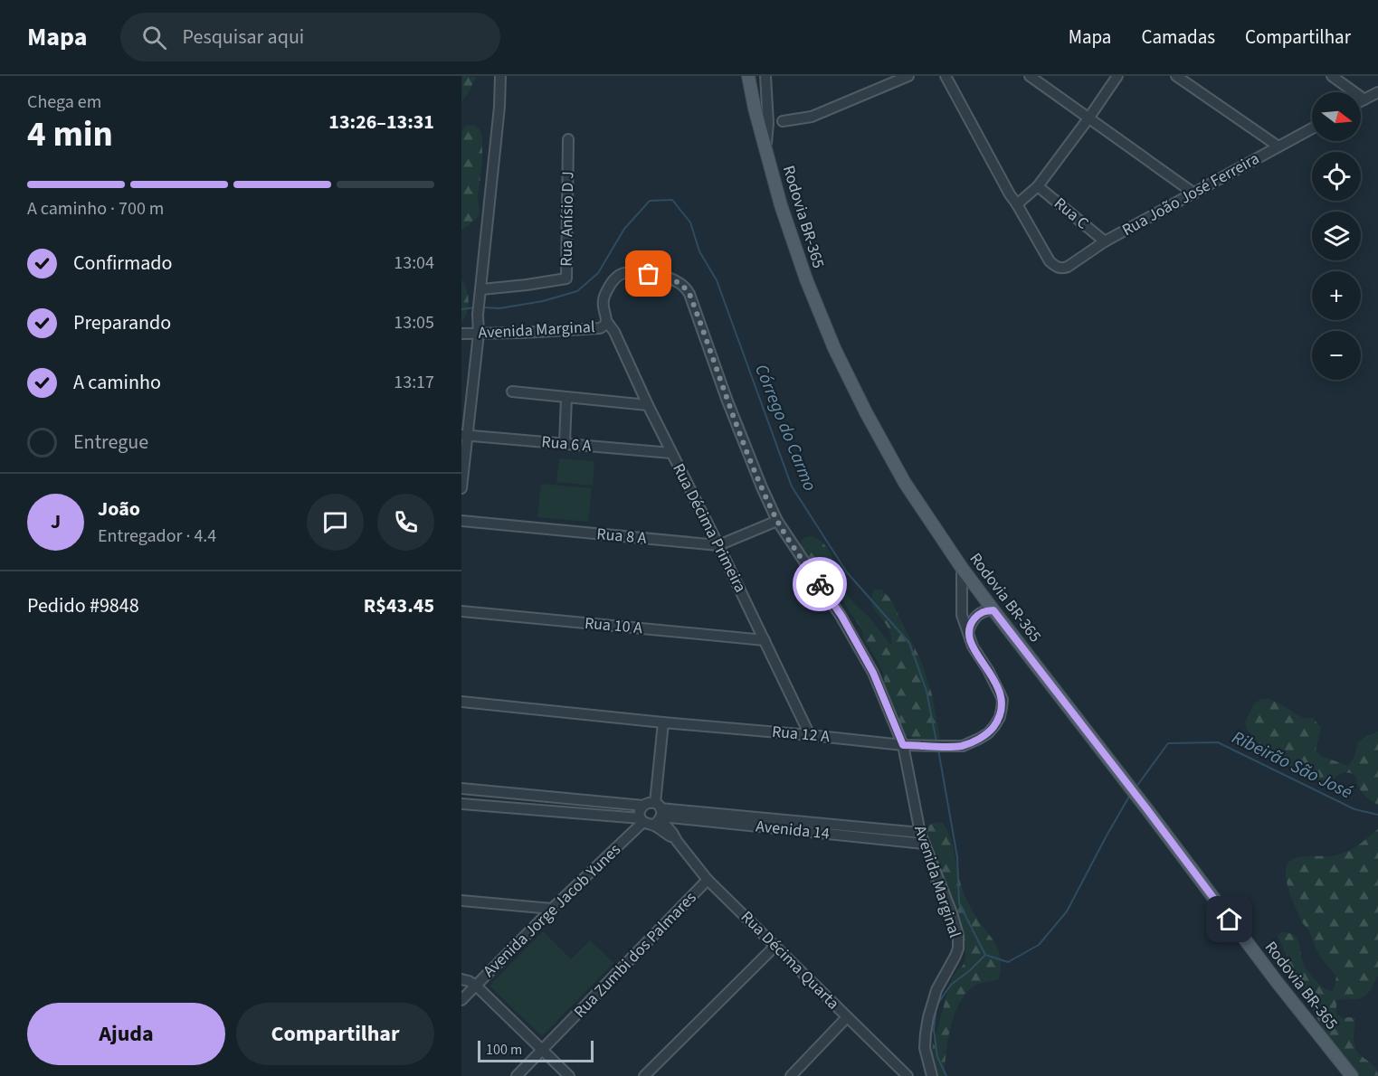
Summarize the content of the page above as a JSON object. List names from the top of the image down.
{
  "streets": {
    "main road": ["Rodovia BR-365"],
    "street": [
      "Rua João José Ferreira",
      "Rua C",
      "Rua Anísio D J",
      "Avenida Marginal",
      "Rua 6 A",
      "Rua Décima Primeira",
      "Rua 8 A",
      "Rua 10 A",
      "Rua 12 A",
      "Avenida 14",
      "Avenida Jorge Jacob Yunes",
      "Rua Zumbi dos Palmares",
      "Rua Décima Quarta"
    ]
  },
  "crossings": [
    ["Rua João José Ferreira", "Rua C"],
    ["Rodovia BR-365", "Rua 12 A"],
    ["Avenida Marginal", "Rua Décima Primeira"],
    ["Avenida Marginal", "Rua 8 A"],
    ["Avenida Marginal", "Rua 12 A"],
    ["Avenida Marginal", "Avenida 14"],
    ["Rua 6 A", "Rua Décima Primeira"],
    ["Rua Décima Primeira", "Rua 8 A"],
    ["Rua Décima Primeira", "Rua 10 A"],
    ["Rua Décima Primeira", "Rua 12 A"],
    ["Avenida 14", "Avenida Jorge Jacob Yunes"],
    ["Avenida 14", "Rua Décima Quarta"],
    ["Avenida Jorge Jacob Yunes", "Rua Décima Quarta"],
    ["Rua Zumbi dos Palmares", "Rua Décima Quarta"]
  ],
  "water": ["Córrego do Carmo", "Ribeirão São José"],
  "scale_bar": "100 m",
  "north": "right",
  "page": {
    "header": "Mapa",
    "search": "Pesquisar aqui",
    "nav": ["Mapa", "Camadas", "Compartilhar"],
    "heading": ["4 min", "Chega em", "13:26–13:31"],
    "panel": [
      "João",
      "Entregador · 4.4",
      "Pedido #9848",
      "R$43.45"
    ],
    "map_buttons": ["+", "−"],
    "bar": "A caminho · 700 m",
    "list": [
      ["Confirmado", "13:04"],
      ["Preparando", "13:05"],
      ["A caminho", "13:17"],
      "Entregue"
    ],
    "round": "J",
    "buttons": ["Ajuda", "Compartilhar"],
    "scale": "100 m"
  }
}
